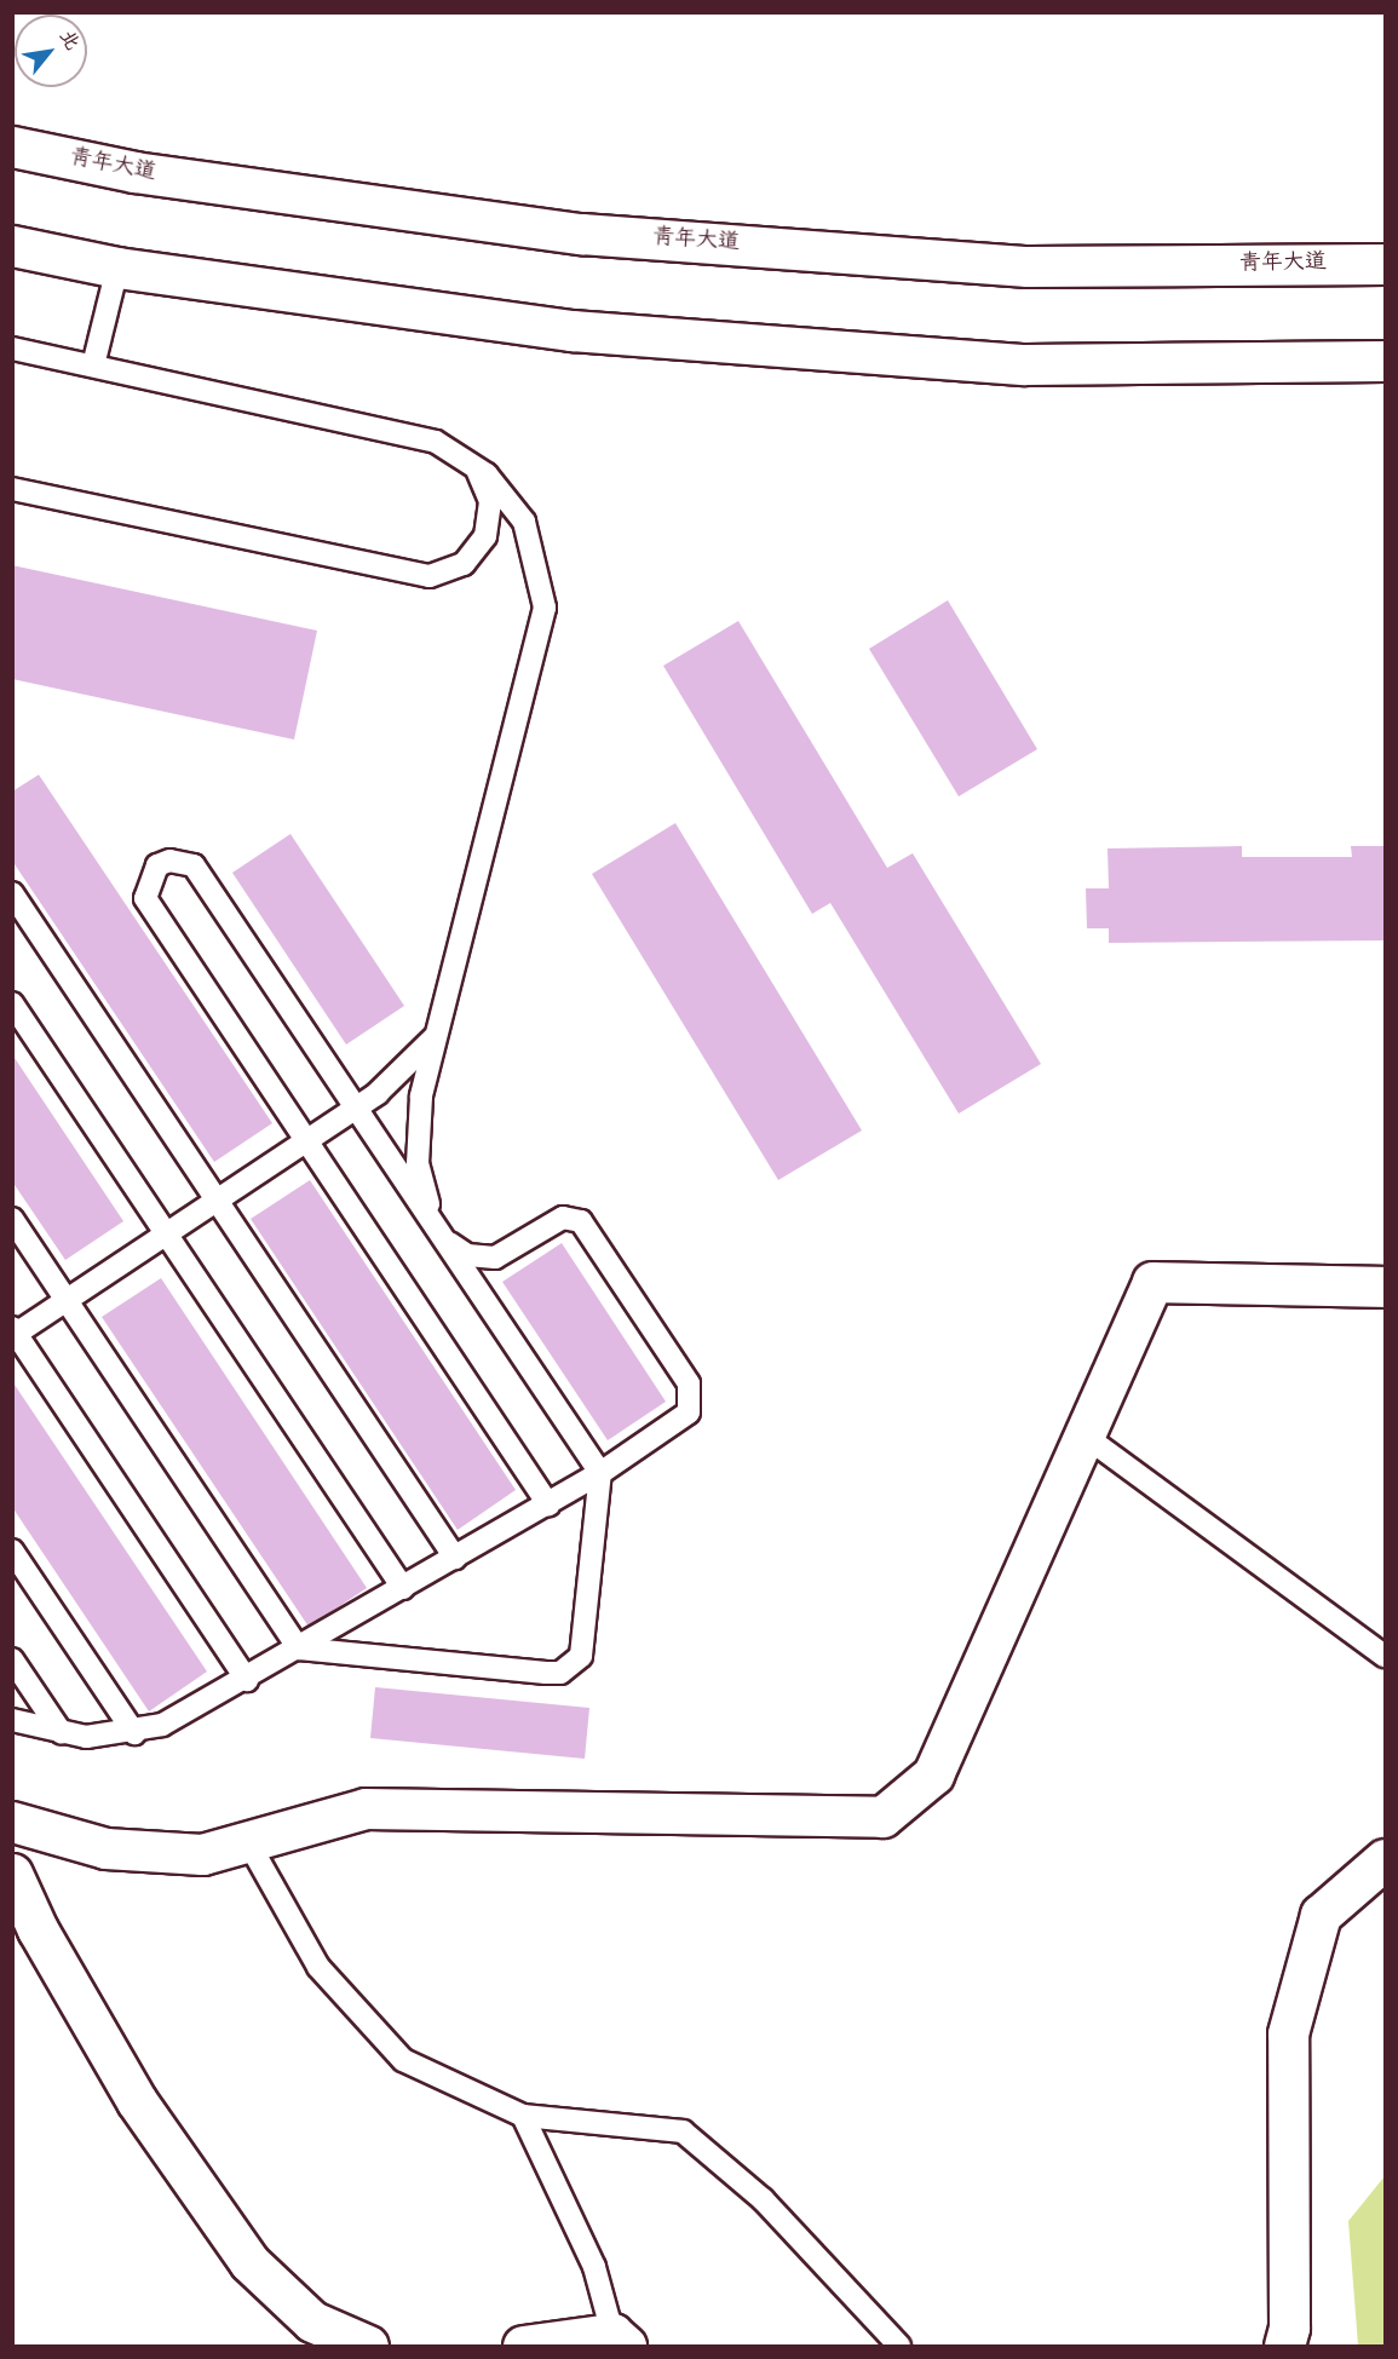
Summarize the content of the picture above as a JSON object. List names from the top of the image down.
{
  "streets": {
    "main road": ["青年大道"]
  },
  "north": "top right"
}
